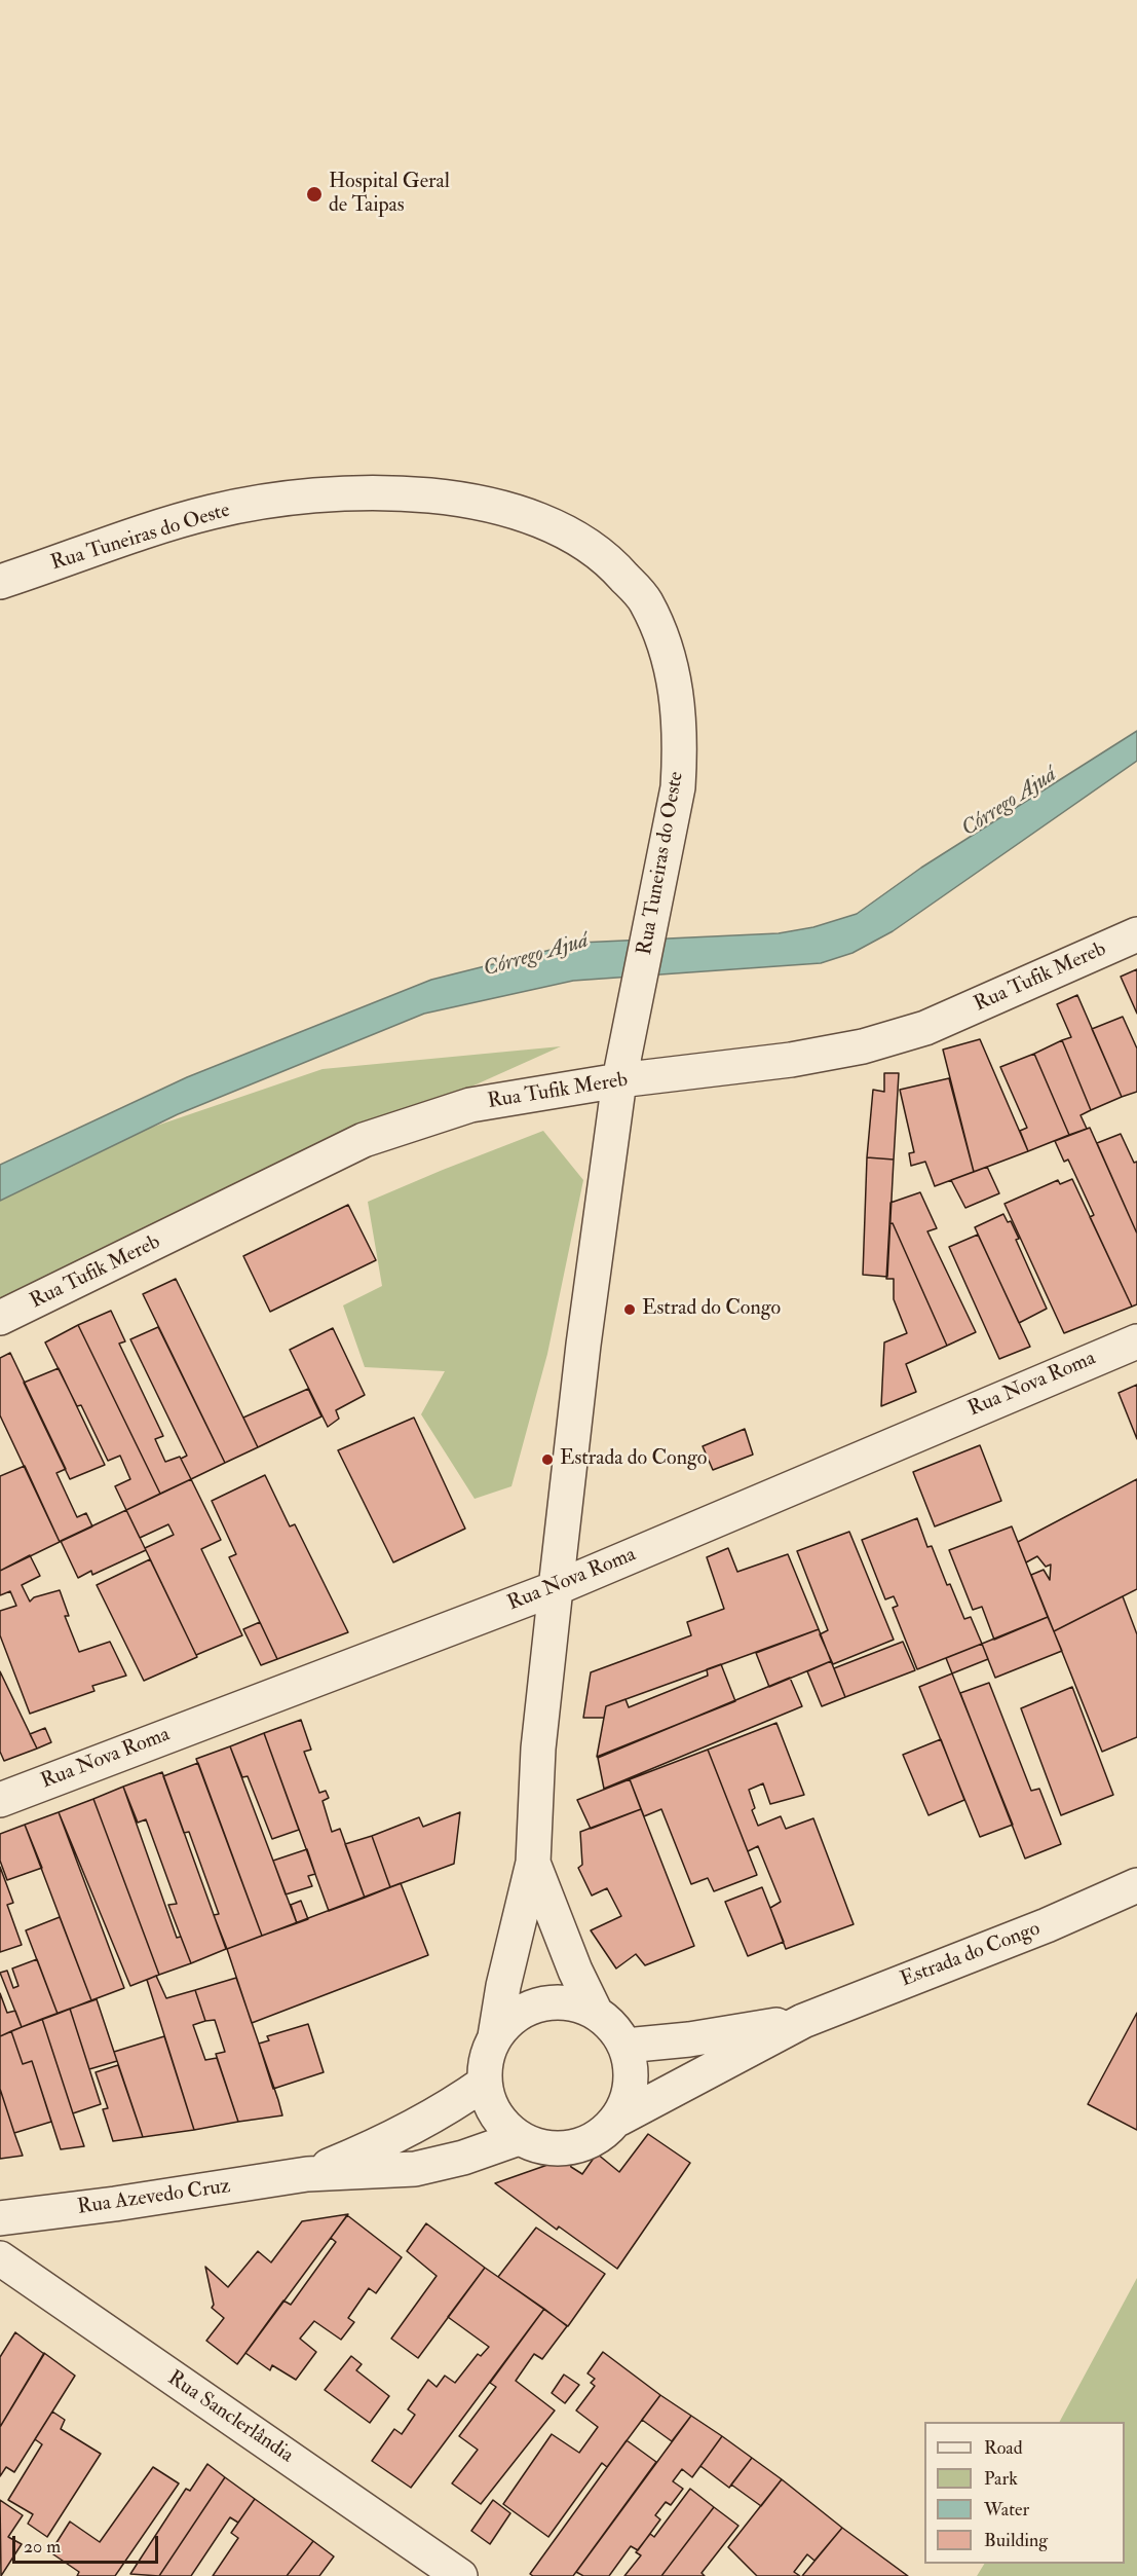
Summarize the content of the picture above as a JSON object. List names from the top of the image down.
{
  "streets": {
    "street": [
      "Rua Tuneiras do Oeste",
      "Rua Tufik Mereb",
      "Rua Nova Roma",
      "Estrada do Congo",
      "Rua Azevedo Cruz",
      "Rua Sanclerlândia"
    ]
  },
  "crossings": [
    ["Rua Tuneiras do Oeste", "Rua Tufik Mereb"],
    ["Estrada do Congo", "Rua Azevedo Cruz"]
  ],
  "water": ["Córrego Ajuá"],
  "places": ["Hospital Geral de Taipas", "Estrad do Congo", "Estrada do Congo"],
  "legend": [
    "Road",
    "Park",
    "Water",
    "Building"
  ],
  "scale_bar": "20 m"
}
